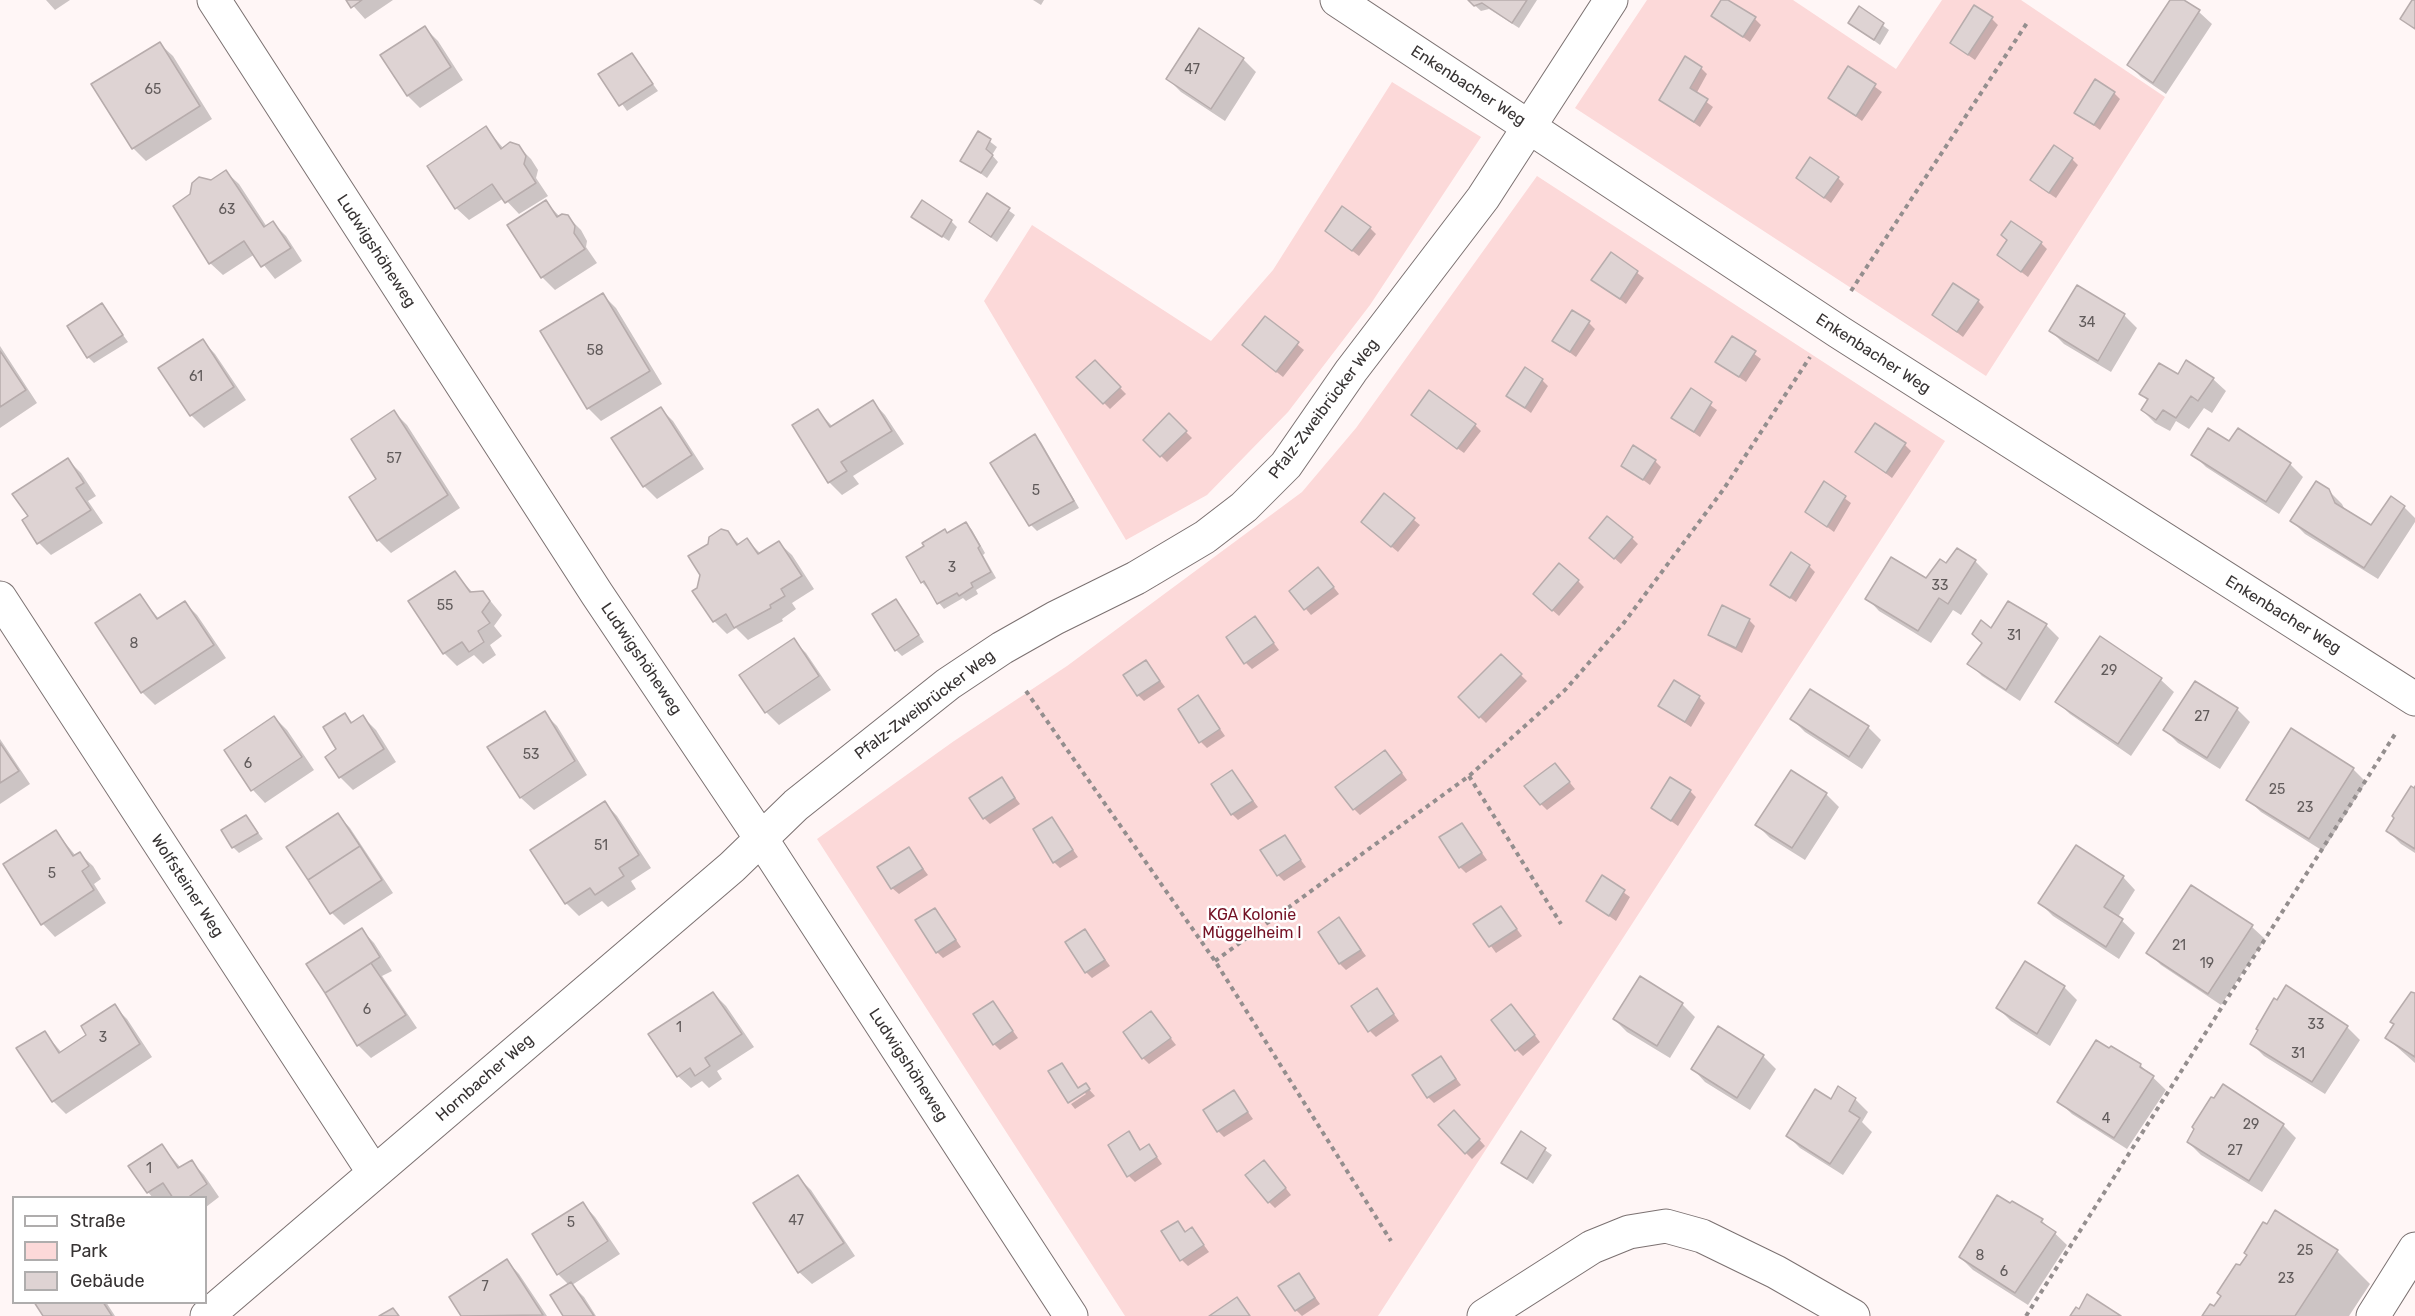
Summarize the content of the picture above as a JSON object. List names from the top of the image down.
{
  "streets": {
    "street": [
      "Enkenbacher Weg",
      "Ludwigshöheweg",
      "Pfalz-Zweibrücker Weg",
      "Wolfsteiner Weg",
      "Hornbacher Weg"
    ]
  },
  "crossings": [
    ["Enkenbacher Weg", "Pfalz-Zweibrücker Weg"],
    ["Ludwigshöheweg", "Pfalz-Zweibrücker Weg"],
    ["Ludwigshöheweg", "Hornbacher Weg"],
    ["Pfalz-Zweibrücker Weg", "Hornbacher Weg"],
    ["Wolfsteiner Weg", "Hornbacher Weg"]
  ],
  "parks": ["KGA Kolonie Müggelheim I"],
  "house_numbers": [
    "47",
    "65",
    "63",
    "34",
    "58",
    "61",
    "57",
    "5",
    "3",
    "33",
    "55",
    "31",
    "8",
    "29",
    "27",
    "53",
    "6",
    "25",
    "23",
    "51",
    "5",
    "21",
    "19",
    "6",
    "33",
    "1",
    "3",
    "31",
    "4",
    "29",
    "27",
    "1",
    "47",
    "5",
    "25",
    "8",
    "6",
    "23",
    "7"
  ],
  "legend": ["Straße", "Park", "Gebäude"]
}
